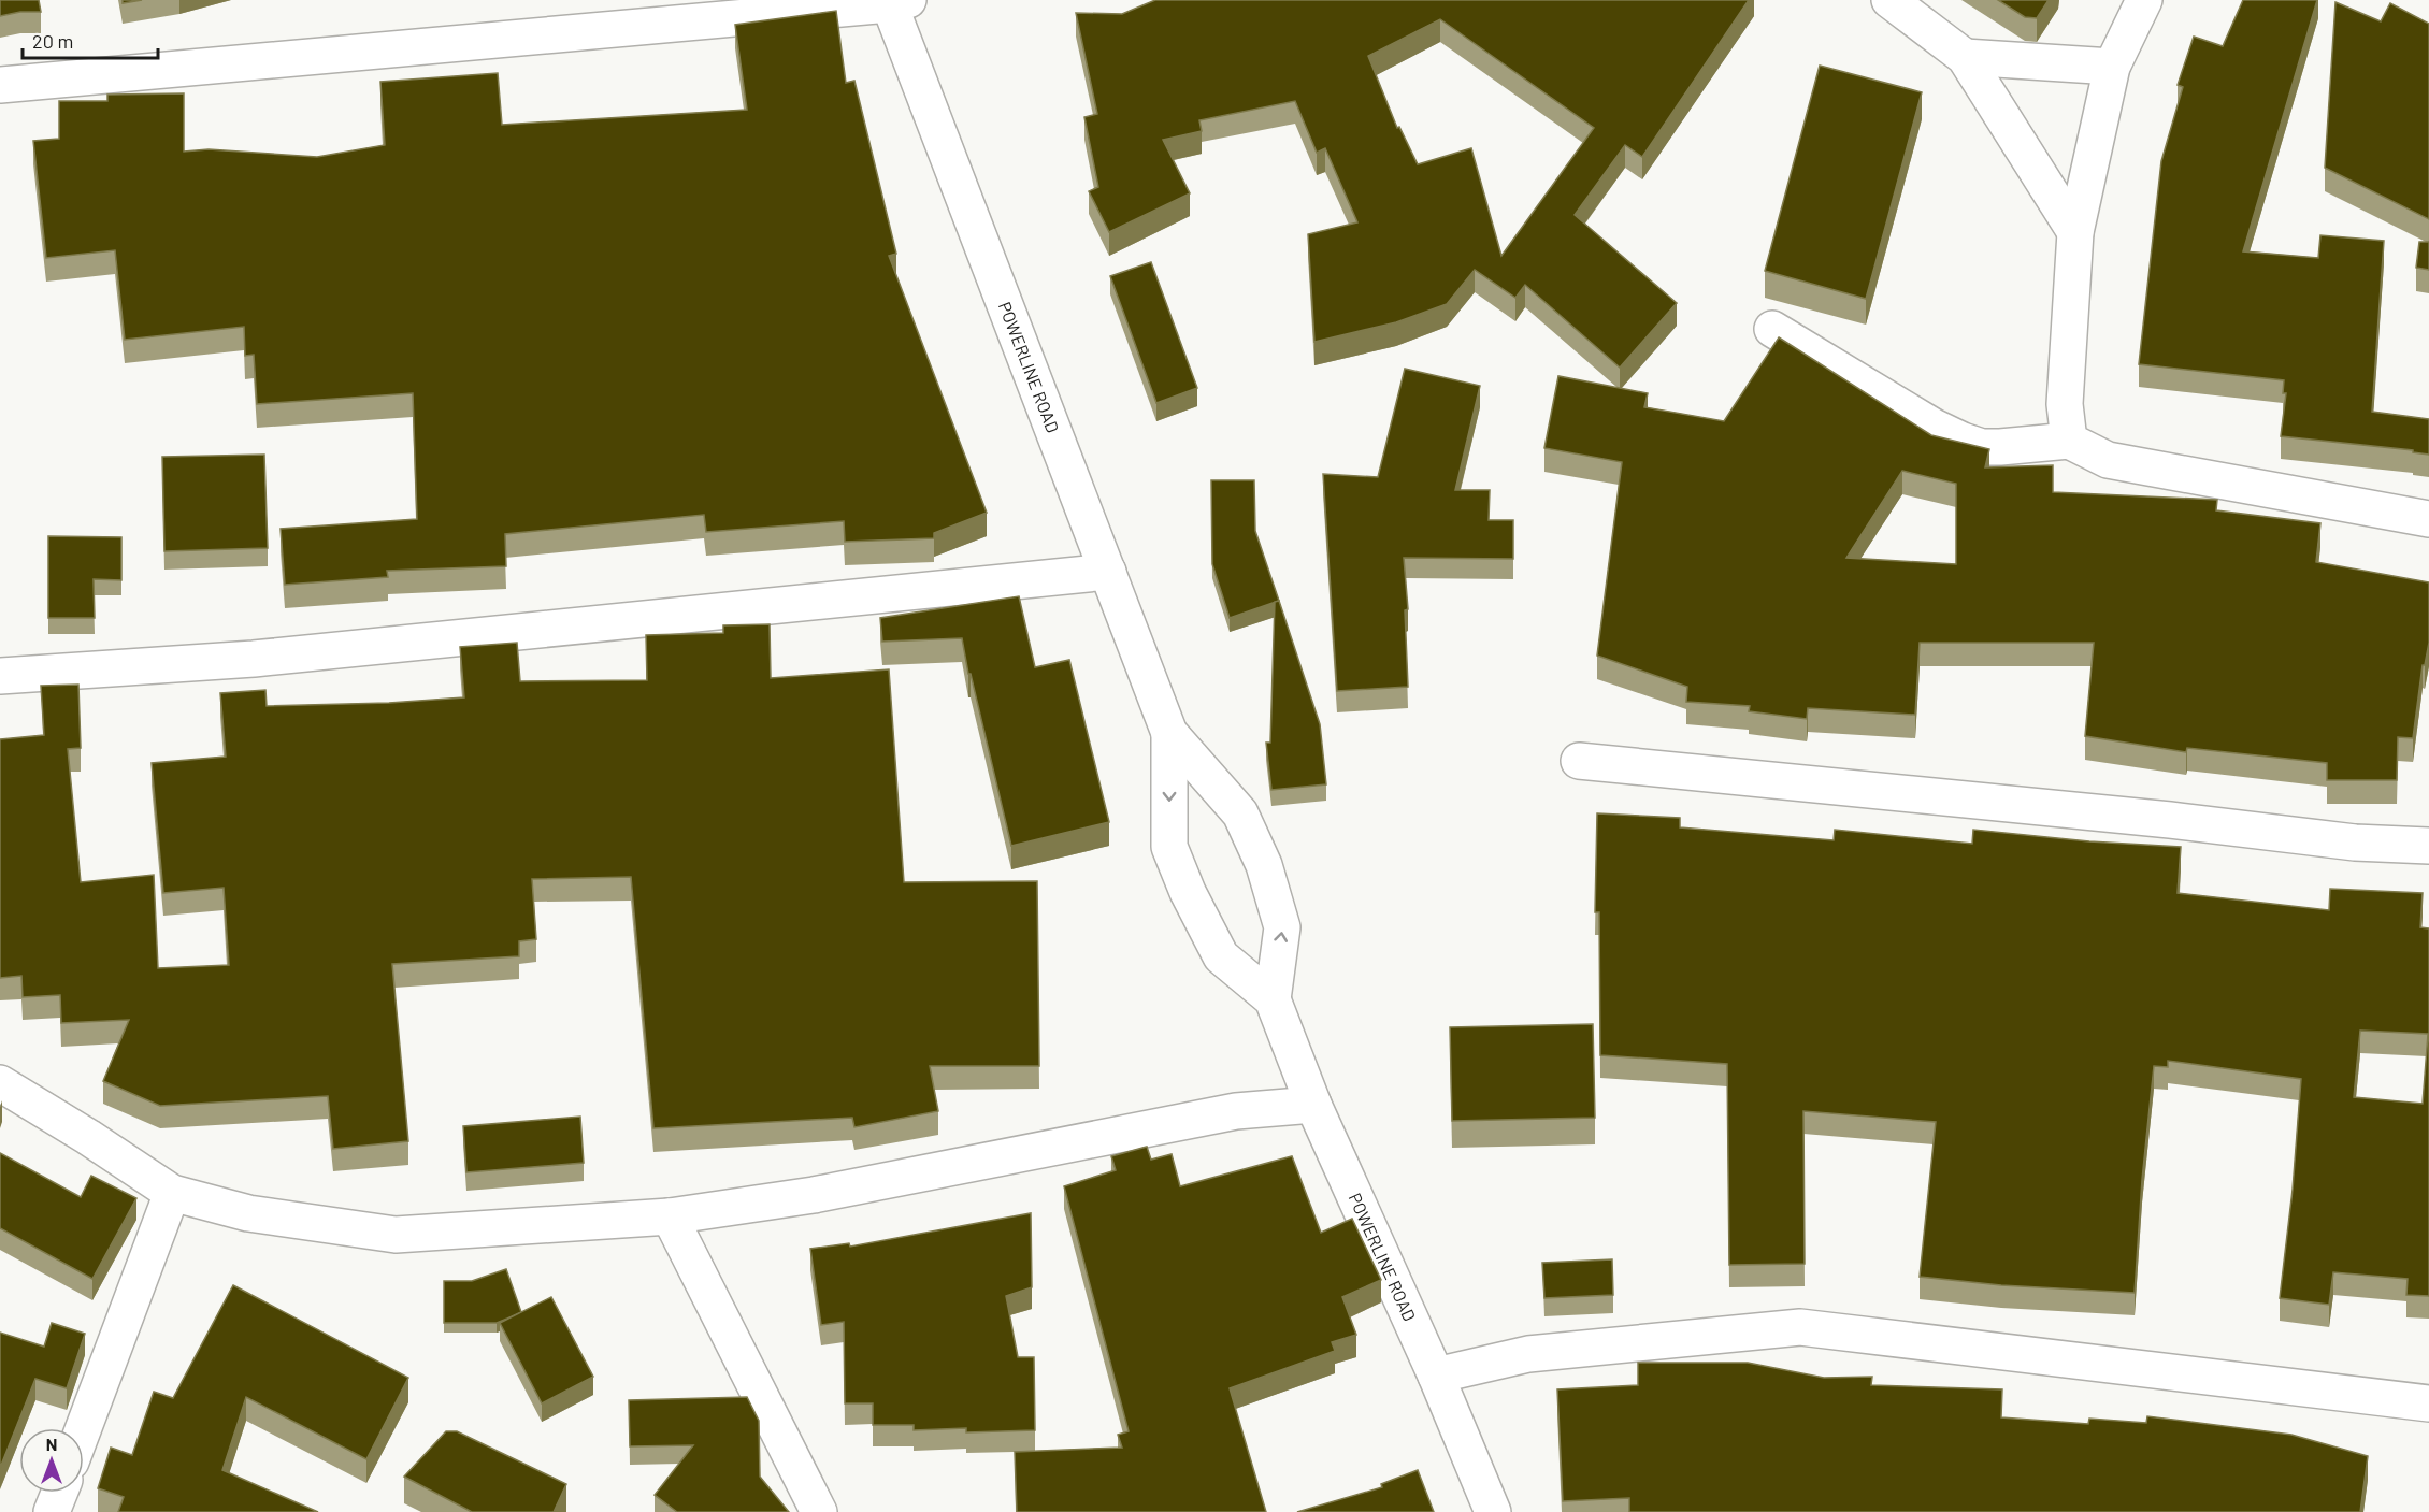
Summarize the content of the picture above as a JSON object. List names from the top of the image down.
{
  "streets": {
    "street": ["POWERLINE ROAD"]
  },
  "scale_bar": "20 m",
  "north": "top"
}
